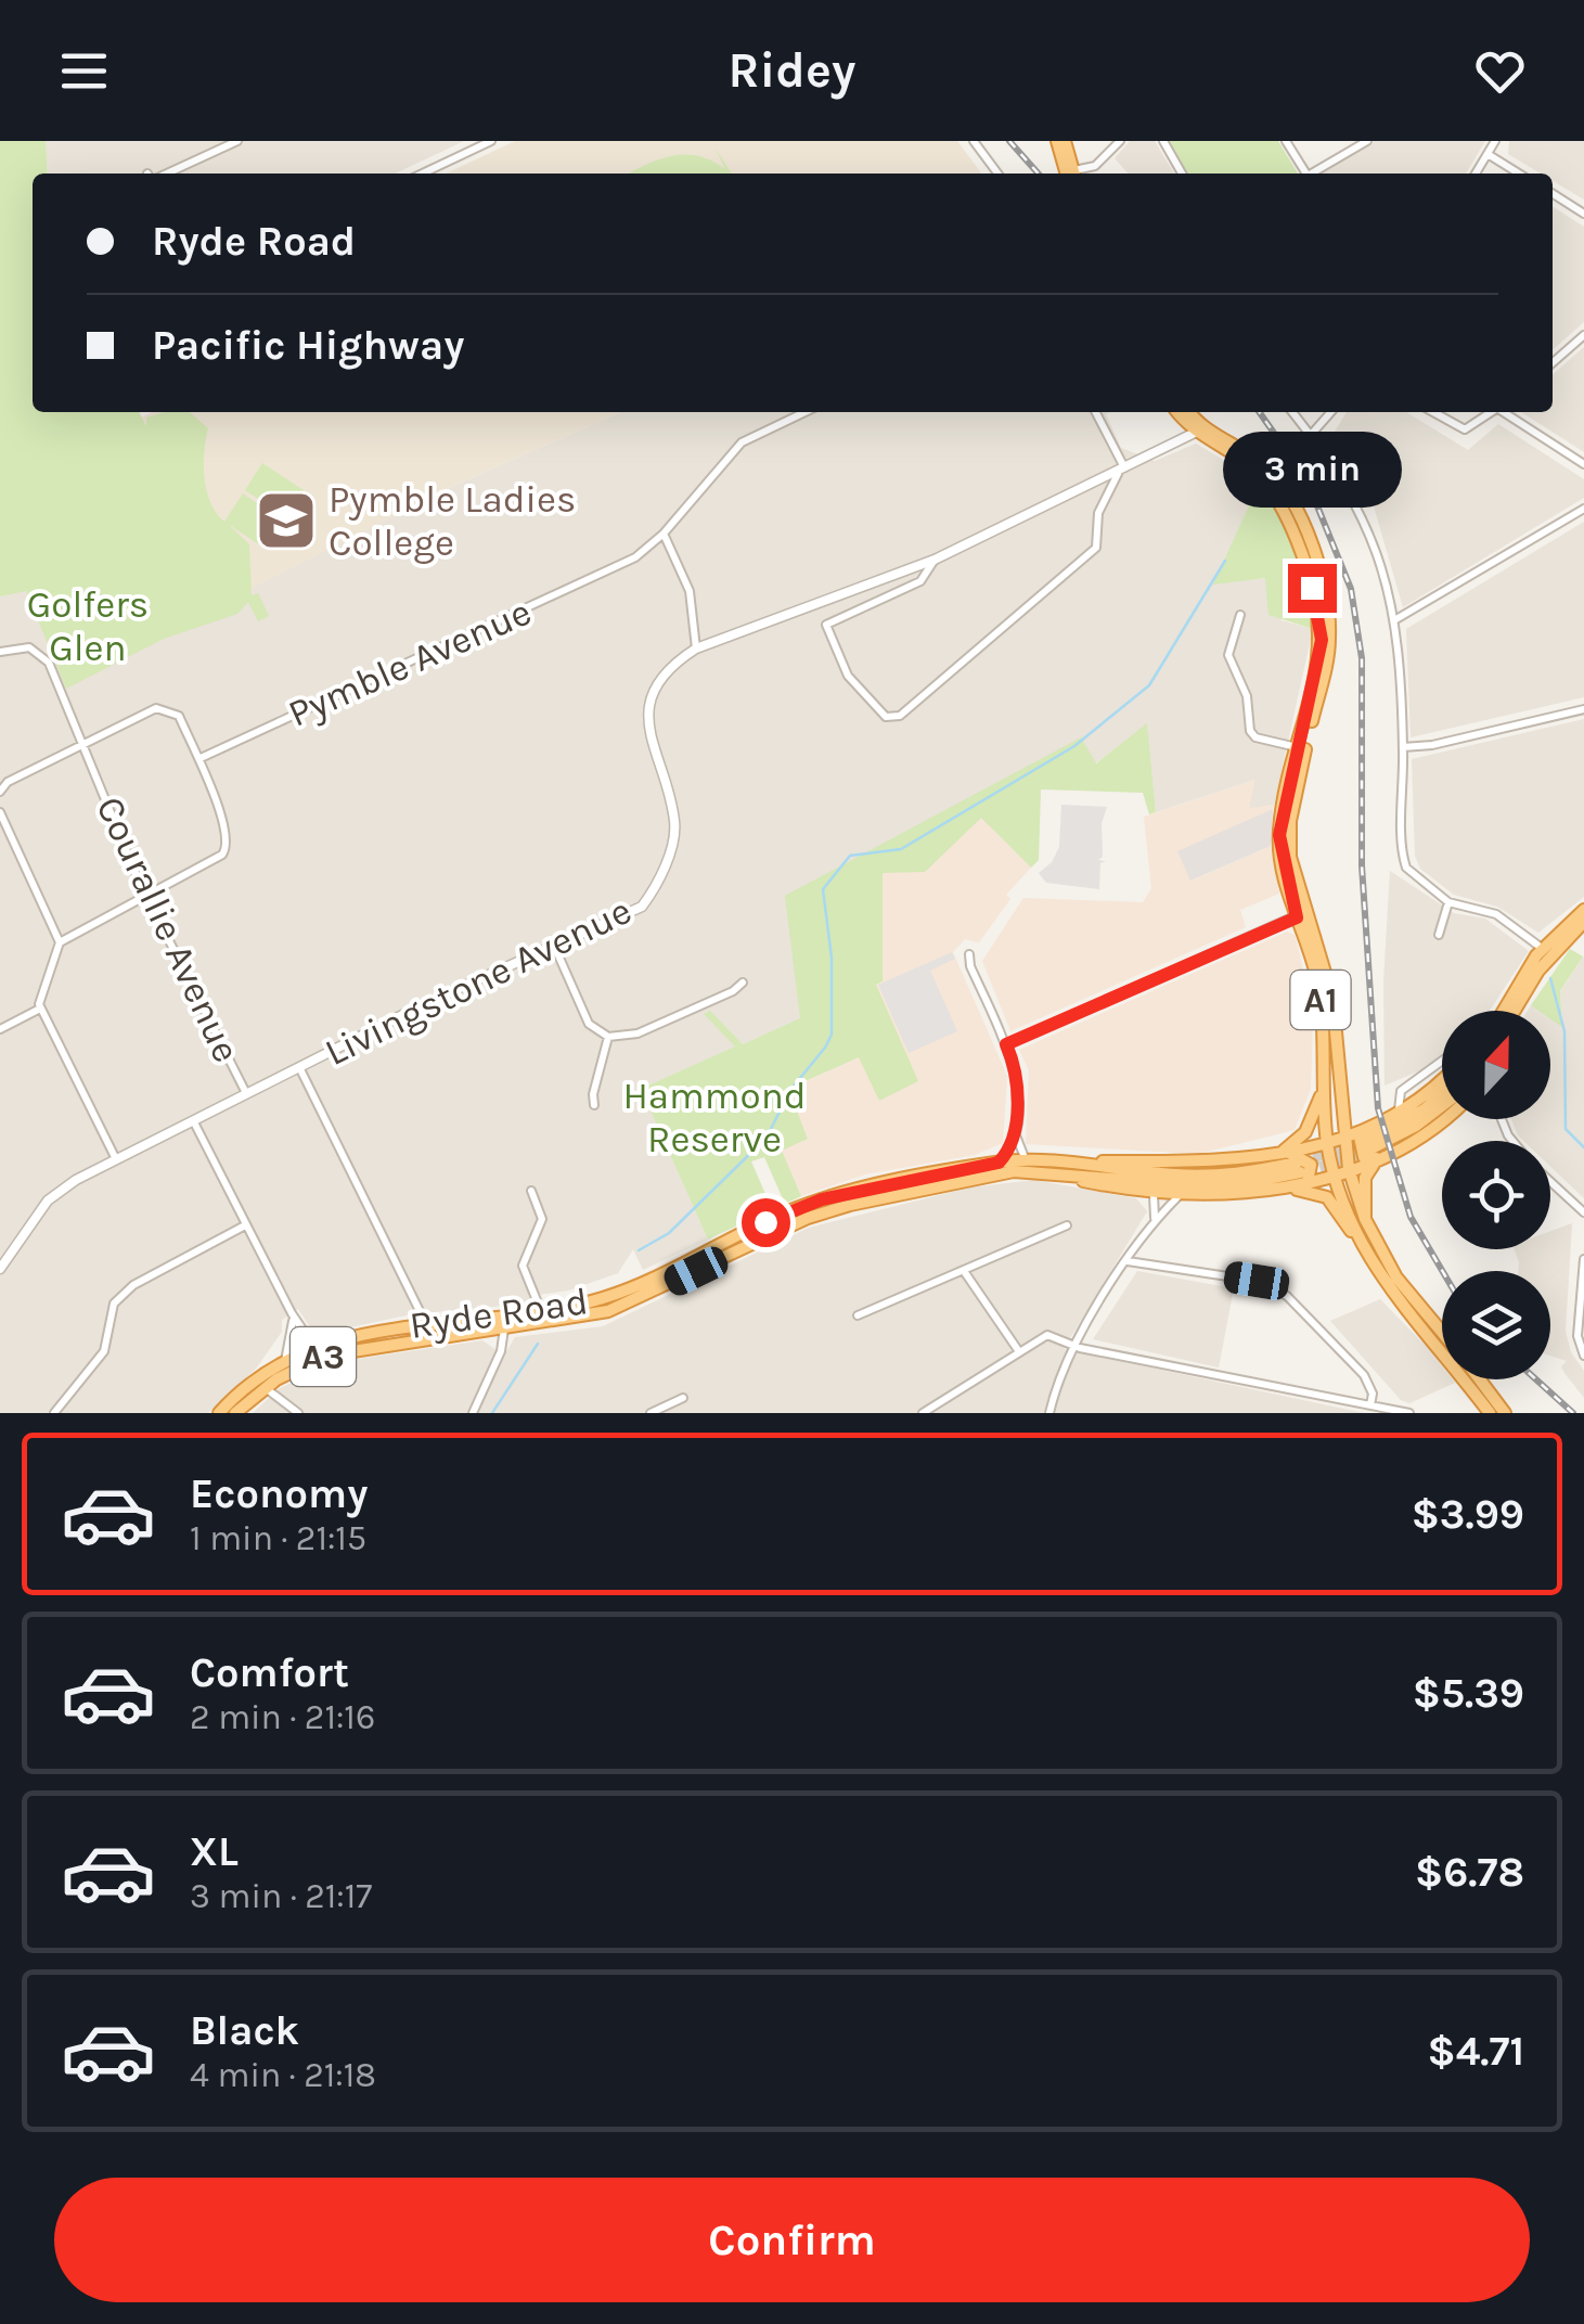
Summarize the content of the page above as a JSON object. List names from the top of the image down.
{
  "streets": {
    "highway": ["A1", "Ryde Road", "A3"],
    "street": ["Pymble Avenue", "Courallie Avenue", "Livingstone Avenue"]
  },
  "crossings": [
    ["Courallie Avenue", "Livingstone Avenue"],
    ["Livingstone Avenue", "A1"]
  ],
  "parks": ["Golfers Glen", "Hammond Reserve"],
  "places": {
    "school or university": ["Pymble Ladies College"]
  },
  "north": "top",
  "page": {
    "header": "Ridey",
    "banner": ["Ryde Road", "Pacific Highway"],
    "bubble": "3 min",
    "list": [
      {
        "name": "Economy",
        "note": "1 min · 21:15",
        "value": "$3.99"
      },
      {
        "name": "Comfort",
        "note": "2 min · 21:16",
        "value": "$5.39"
      },
      {
        "name": "XL",
        "note": "3 min · 21:17",
        "value": "$6.78"
      },
      {
        "name": "Black",
        "note": "4 min · 21:18",
        "value": "$4.71"
      }
    ],
    "buttons": "Confirm"
  }
}
